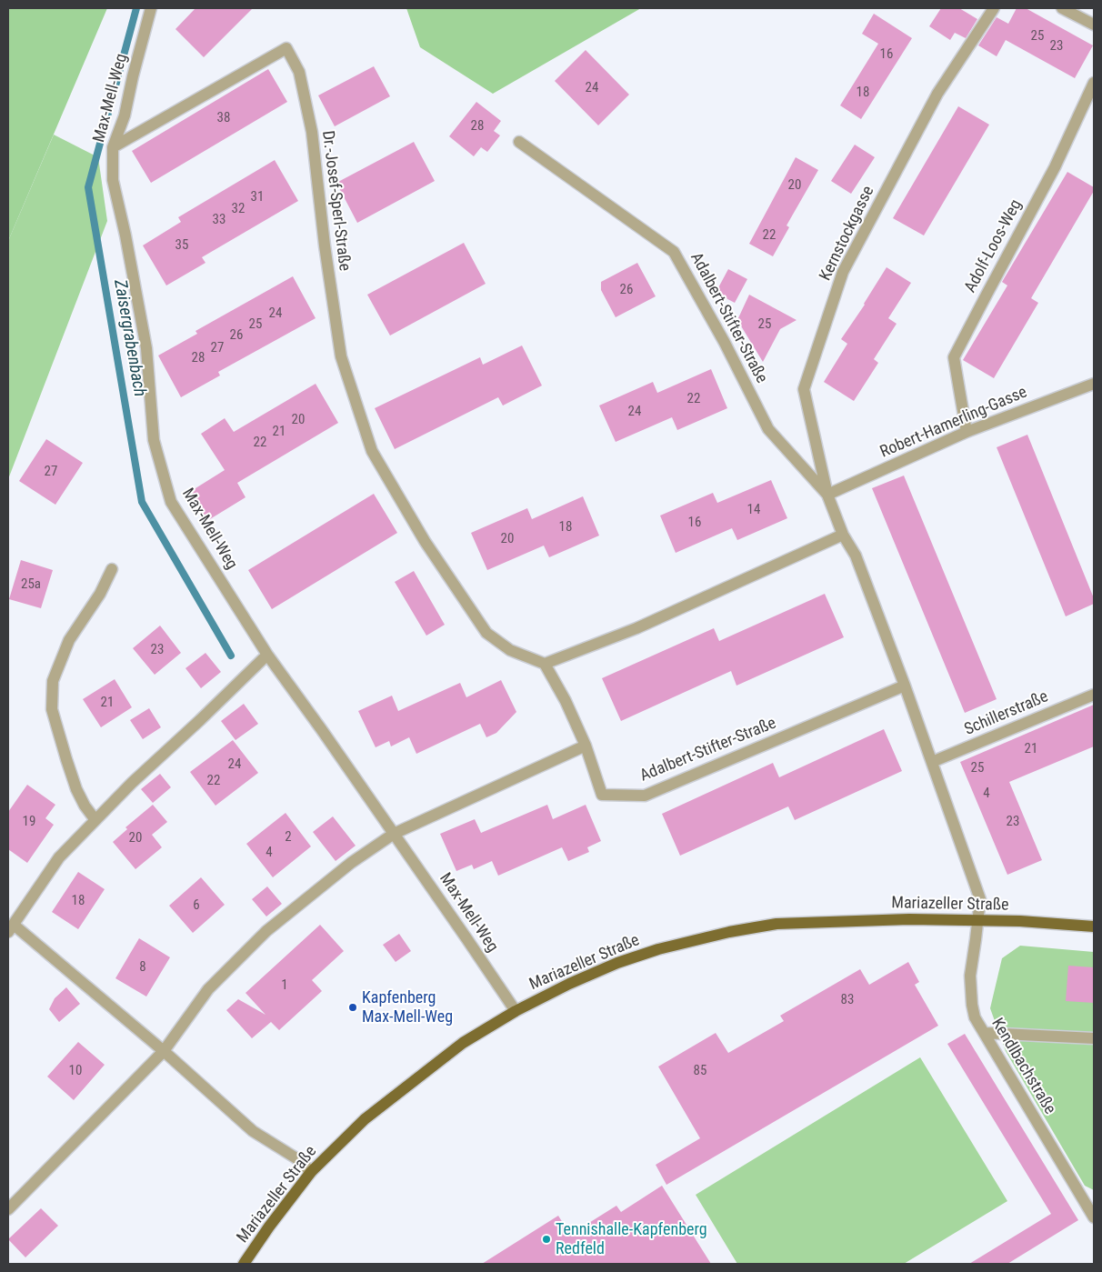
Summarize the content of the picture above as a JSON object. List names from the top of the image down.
{
  "streets": {
    "main road": ["Mariazeller Straße"],
    "street": [
      "Max-Mell-Weg",
      "Dr.-Josef-Sperl-Straße",
      "Kernstockgasse",
      "Adolf-Loos-Weg",
      "Adalbert-Stifter-Straße",
      "Robert-Hamerling-Gasse",
      "Schillerstraße",
      "Kendlbachstraße"
    ]
  },
  "crossings": [
    ["Max-Mell-Weg", "Dr.-Josef-Sperl-Straße"],
    ["Max-Mell-Weg", "Mariazeller Straße"],
    ["Dr.-Josef-Sperl-Straße", "Adalbert-Stifter-Straße"],
    ["Kernstockgasse", "Adalbert-Stifter-Straße"],
    ["Kernstockgasse", "Robert-Hamerling-Gasse"],
    ["Adolf-Loos-Weg", "Robert-Hamerling-Gasse"],
    ["Adalbert-Stifter-Straße", "Robert-Hamerling-Gasse"],
    ["Adalbert-Stifter-Straße", "Schillerstraße"],
    ["Adalbert-Stifter-Straße", "Mariazeller Straße"],
    ["Adalbert-Stifter-Straße", "Kendlbachstraße"],
    ["Mariazeller Straße", "Kendlbachstraße"]
  ],
  "water": ["Zaisergrabenbach"],
  "places": ["Kapfenberg Max-Mell-Weg", "Tennishalle-Kapfenberg Redfeld"],
  "house_numbers": [
    "25",
    "23",
    "16",
    "24",
    "18",
    "38",
    "28",
    "20",
    "31",
    "32",
    "33",
    "22",
    "35",
    "26",
    "24",
    "25",
    "25",
    "26",
    "27",
    "28",
    "22",
    "24",
    "20",
    "21",
    "22",
    "27",
    "14",
    "16",
    "18",
    "20",
    "25a",
    "23",
    "21",
    "21",
    "24",
    "25",
    "22",
    "4",
    "19",
    "23",
    "2",
    "20",
    "4",
    "18",
    "6",
    "8",
    "1",
    "83",
    "10",
    "85"
  ]
}
